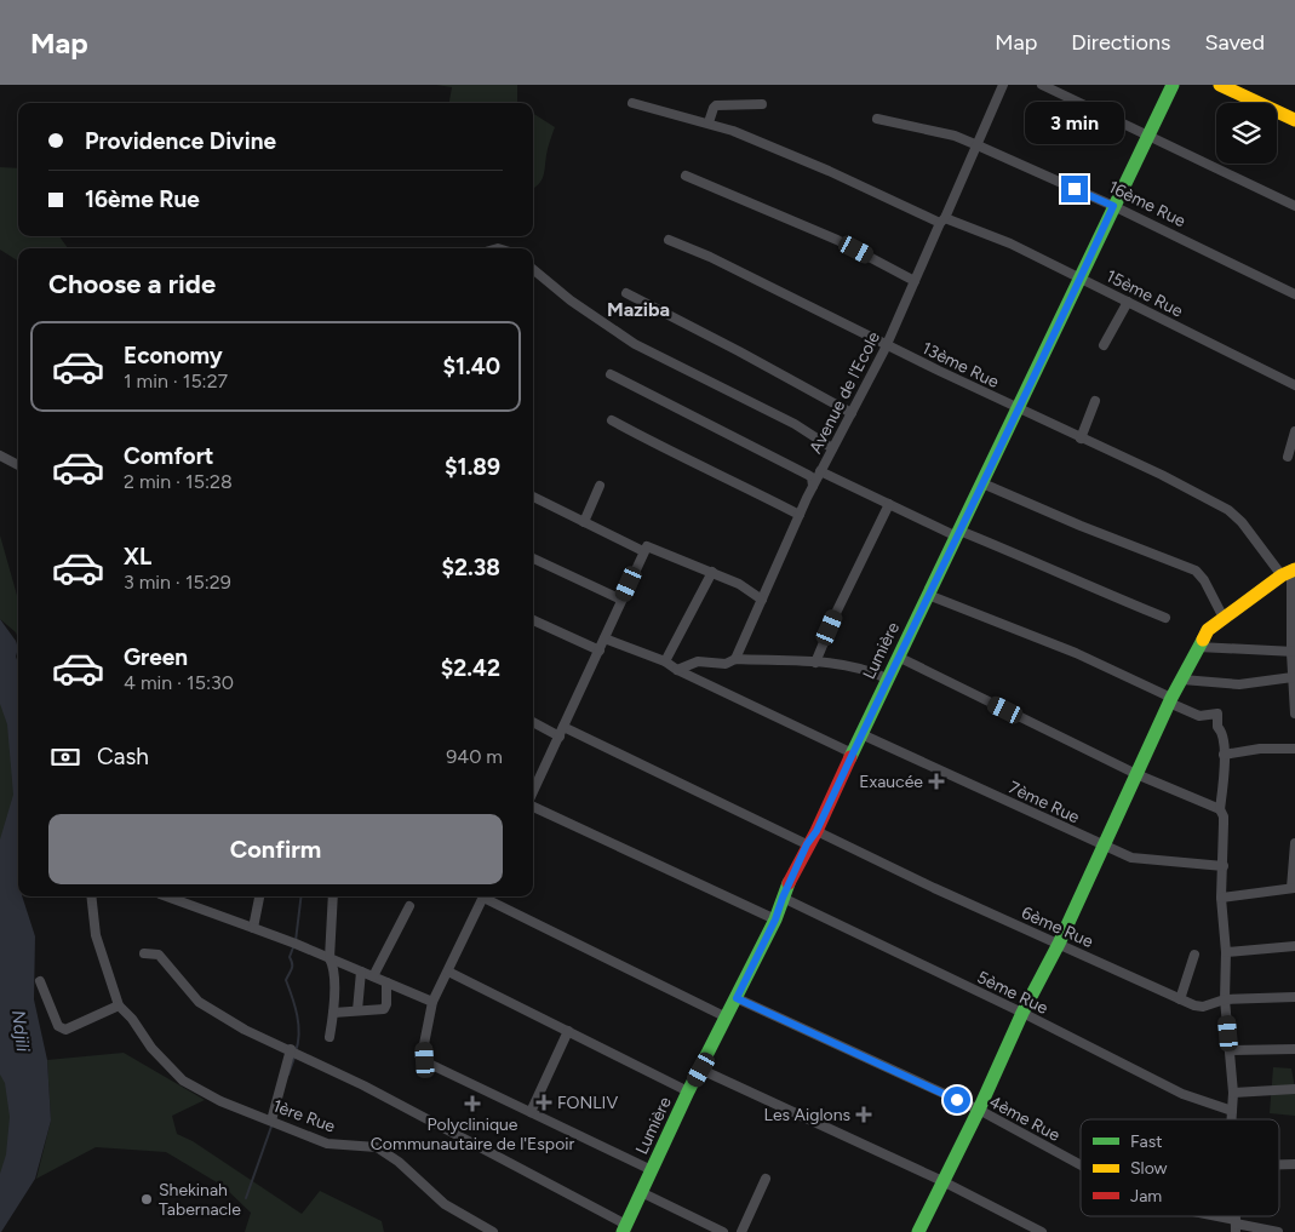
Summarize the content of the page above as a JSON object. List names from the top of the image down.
{
  "streets": {
    "street": [
      "16ème Rue",
      "15ème Rue",
      "13ème Rue",
      "Avenue de l'Ecole",
      "Lumière",
      "7ème Rue",
      "6ème Rue",
      "5ème Rue",
      "1ère Rue",
      "4ème Rue"
    ]
  },
  "crossings": [
    ["16ème Rue", "Avenue de l'Ecole"],
    ["16ème Rue", "Lumière"],
    ["15ème Rue", "Avenue de l'Ecole"],
    ["15ème Rue", "Lumière"],
    ["13ème Rue", "Avenue de l'Ecole"],
    ["13ème Rue", "Lumière"],
    ["Lumière", "7ème Rue"],
    ["Lumière", "6ème Rue"],
    ["Lumière", "5ème Rue"],
    ["Lumière", "4ème Rue"]
  ],
  "districts": ["Maziba"],
  "water": ["Ndjili"],
  "places": {
    "health": [
      "Exaucée",
      "FONLIV",
      "Polyclinique Communautaire de l'Espoir",
      "Les Aiglons"
    ],
    "other": ["Shekinah Tabernacle"]
  },
  "legend": ["Fast", "Slow", "Jam"],
  "page": {
    "header": "Map",
    "nav": ["Map", "Directions", "Saved"],
    "bubble": "3 min",
    "banner": ["Providence Divine", "16ème Rue"],
    "heading": "Choose a ride",
    "list": [
      {
        "name": "Economy",
        "note": "1 min · 15:27",
        "value": "$1.40"
      },
      {
        "name": "Comfort",
        "note": "2 min · 15:28",
        "value": "$1.89"
      },
      {
        "name": "XL",
        "note": "3 min · 15:29",
        "value": "$2.38"
      },
      {
        "name": "Green",
        "note": "4 min · 15:30",
        "value": "$2.42"
      }
    ],
    "pay": ["Cash", "940 m"],
    "buttons": "Confirm"
  }
}
